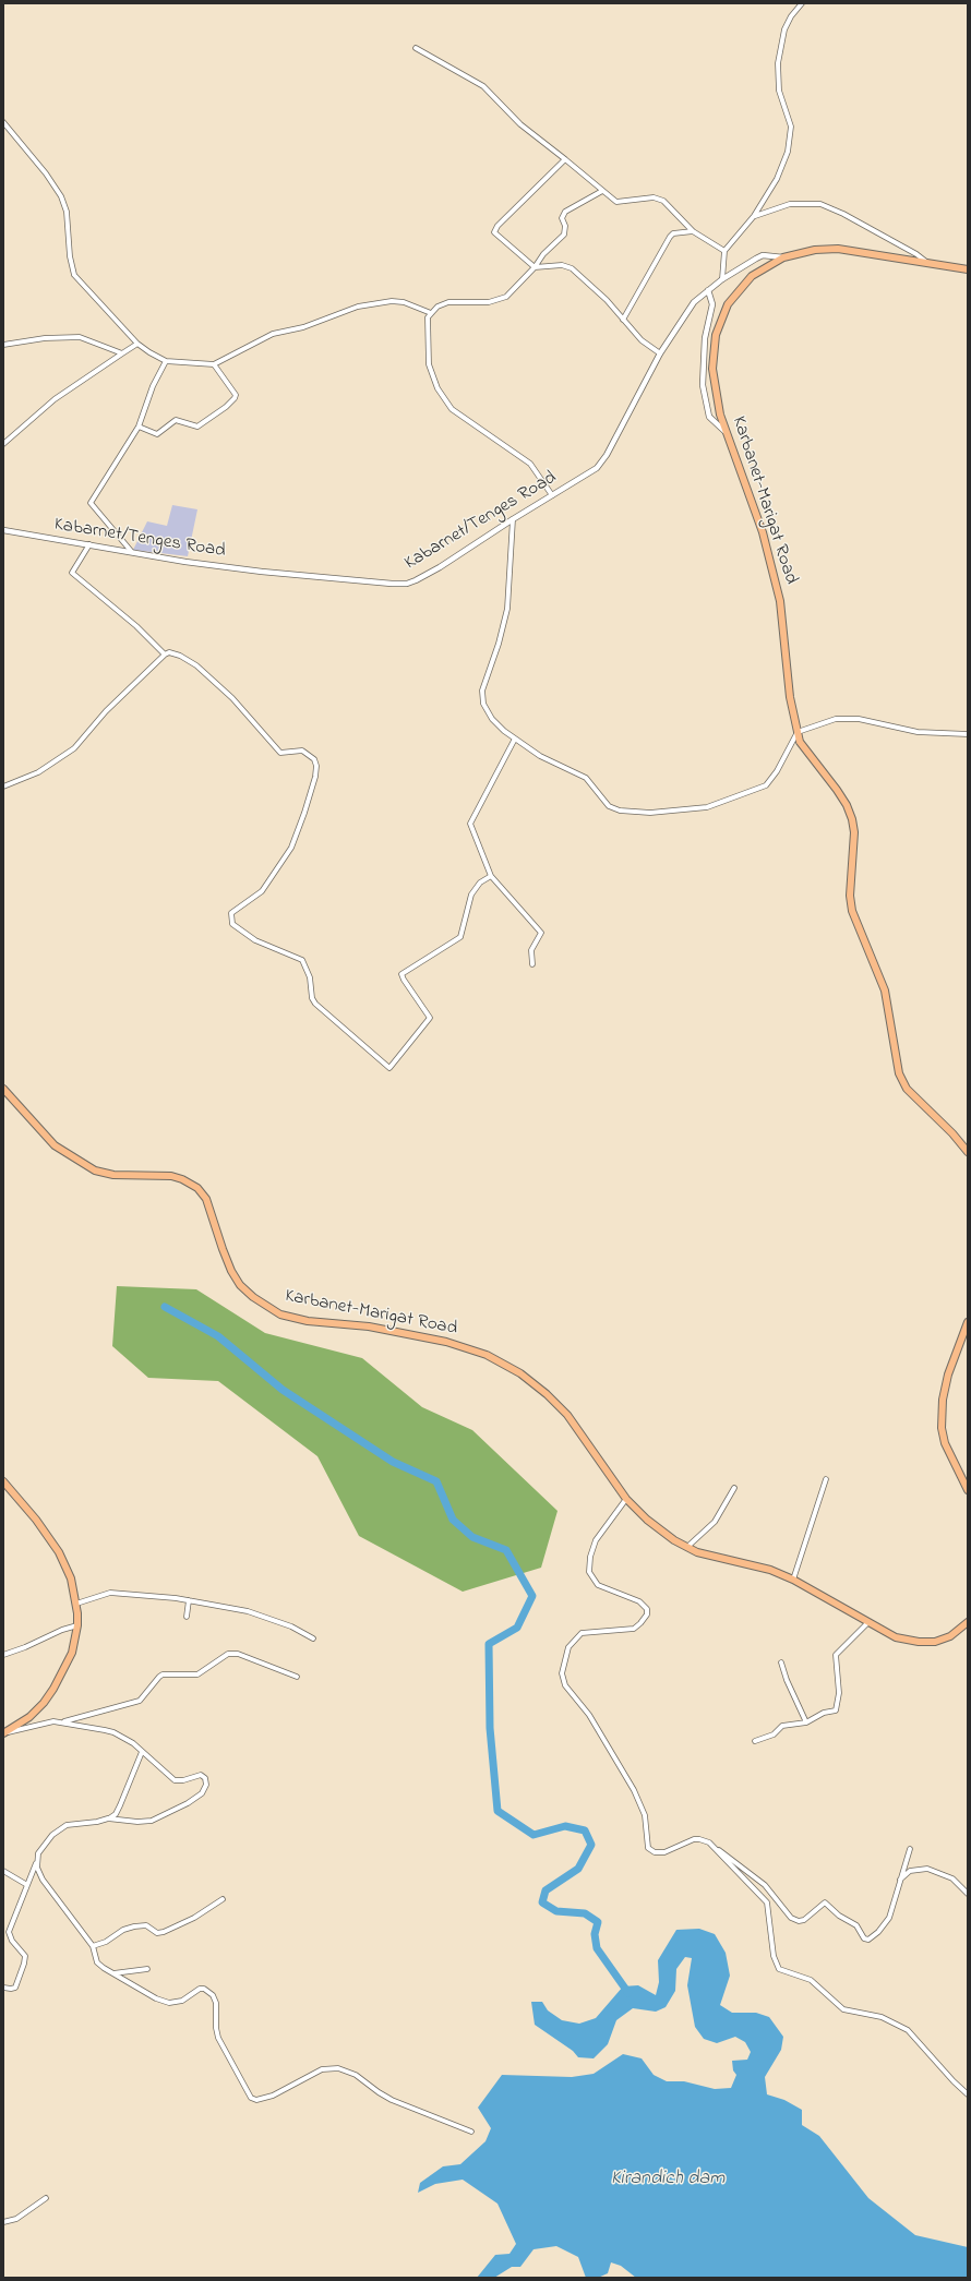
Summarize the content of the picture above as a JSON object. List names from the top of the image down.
{
  "streets": {
    "main road": ["Karbanet-Marigat Road"],
    "street": ["Kabarnet/Tenges Road"]
  },
  "crossings": [
    ["Karbanet-Marigat Road", "Kabarnet/Tenges Road"]
  ],
  "water": ["Kirandich dam"]
}
